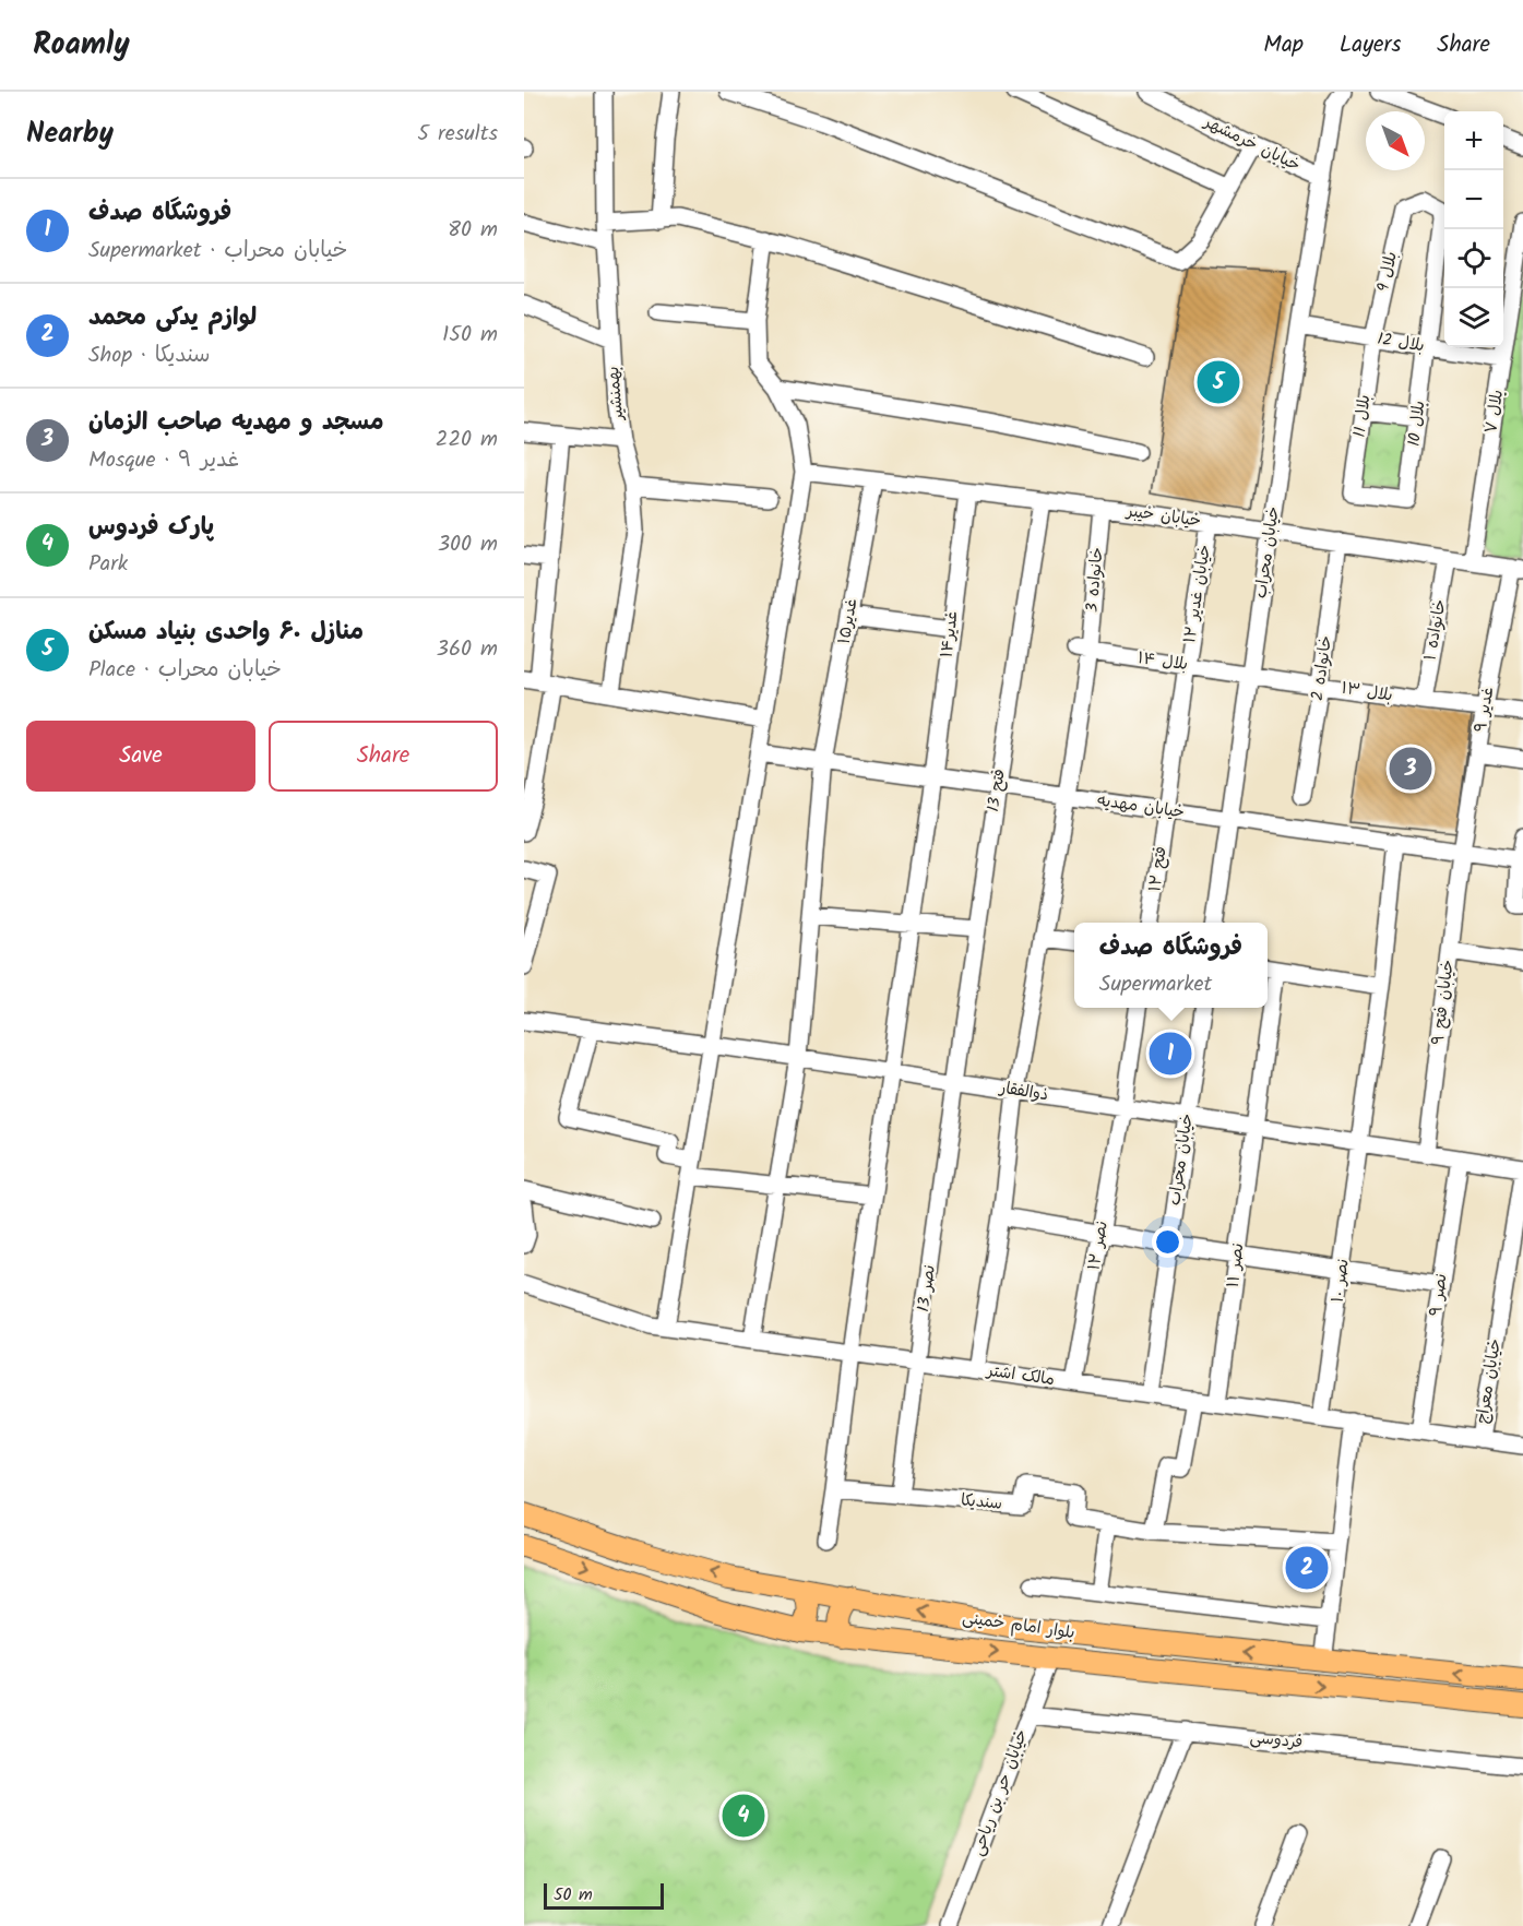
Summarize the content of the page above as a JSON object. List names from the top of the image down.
{
  "streets": {
    "main road": ["بلوار امام خمینی"],
    "street": [
      "خیابان خرمشهر",
      "بلال 9",
      "بلال 12",
      "بهمنشیر",
      "بلال ۷",
      "بلال 11",
      "بلال 10",
      "خیابان خیبر",
      "خیابان محراب",
      "خانواده 3",
      "خیابان غدیر ۱۲",
      "غدیر۱۵",
      "خانواده ۱",
      "غدیر۱۴",
      "بلال ۱۴",
      "خانواده 2",
      "بلال ۱۳",
      "غدیر ۹",
      "فتح 13",
      "خیابان مهدیه",
      "فتح ۱۲",
      "خیابان فتح ۹",
      "ذوالفقار",
      "نصر ۱۲",
      "نصر ۱۱",
      "نصر ۱۰",
      "نصر 13",
      "نصر ۹",
      "مالک اشتر",
      "خیابان معراج",
      "سندیکا",
      "فردوسی",
      "خیابان حر بن ریاحی"
    ]
  },
  "crossings": [
    ["خیابان خرمشهر", "خیابان محراب"],
    ["بلال 9", "بلال 12"],
    ["بلال 9", "بلال 11"],
    ["بلال 9", "بلال 10"],
    ["بلال 12", "بلال ۷"],
    ["بلال 12", "بلال 11"],
    ["بلال 12", "بلال 10"],
    ["بلال 12", "خیابان محراب"],
    ["بلال ۷", "خیابان خیبر"],
    ["بلال 11", "بلال 10"],
    ["خیابان خیبر", "خیابان محراب"],
    ["خیابان خیبر", "خانواده 3"],
    ["خیابان خیبر", "خیابان غدیر ۱۲"],
    ["خیابان خیبر", "غدیر۱۵"],
    ["خیابان خیبر", "خانواده ۱"],
    ["خیابان خیبر", "غدیر۱۴"],
    ["خیابان خیبر", "خانواده 2"],
    ["خیابان خیبر", "غدیر ۹"],
    ["خیابان خیبر", "فتح 13"],
    ["خیابان محراب", "بلال ۱۴"],
    ["خیابان محراب", "بلال ۱۳"],
    ["خیابان محراب", "خیابان مهدیه"],
    ["خیابان محراب", "ذوالفقار"],
    ["خیابان محراب", "مالک اشتر"],
    ["خانواده 3", "بلال ۱۴"],
    ["خانواده 3", "خیابان مهدیه"],
    ["خانواده 3", "ذوالفقار"],
    ["خانواده 3", "مالک اشتر"],
    ["خیابان غدیر ۱۲", "بلال ۱۴"],
    ["خیابان غدیر ۱۲", "خیابان مهدیه"],
    ["خیابان غدیر ۱۲", "فتح ۱۲"],
    ["غدیر۱۵", "خیابان مهدیه"],
    ["غدیر۱۵", "ذوالفقار"],
    ["غدیر۱۵", "مالک اشتر"],
    ["خانواده ۱", "بلال ۱۳"],
    ["غدیر۱۴", "خیابان مهدیه"],
    ["غدیر۱۴", "ذوالفقار"],
    ["غدیر۱۴", "مالک اشتر"],
    ["بلال ۱۴", "بلال ۱۳"],
    ["خانواده 2", "بلال ۱۳"],
    ["بلال ۱۳", "غدیر ۹"],
    ["غدیر ۹", "خیابان مهدیه"],
    ["غدیر ۹", "خیابان فتح ۹"],
    ["فتح 13", "خیابان مهدیه"],
    ["فتح 13", "ذوالفقار"],
    ["فتح 13", "نصر 13"],
    ["خیابان مهدیه", "فتح ۱۲"],
    ["خیابان مهدیه", "خیابان فتح ۹"],
    ["خیابان مهدیه", "نصر ۱۰"],
    ["خیابان فتح ۹", "ذوالفقار"],
    ["ذوالفقار", "نصر ۱۲"],
    ["ذوالفقار", "نصر ۱۱"],
    ["ذوالفقار", "نصر ۱۰"],
    ["ذوالفقار", "نصر 13"],
    ["ذوالفقار", "نصر ۹"],
    ["ذوالفقار", "خیابان معراج"],
    ["نصر ۱۲", "مالک اشتر"],
    ["نصر ۱۱", "مالک اشتر"],
    ["نصر ۱۰", "مالک اشتر"],
    ["نصر 13", "مالک اشتر"],
    ["نصر 13", "سندیکا"],
    ["نصر ۹", "مالک اشتر"],
    ["مالک اشتر", "خیابان معراج"],
    ["بلوار امام خمینی", "خیابان حر بن ریاحی"],
    ["فردوسی", "خیابان حر بن ریاحی"]
  ],
  "scale_bar": "50 m",
  "north": "bottom right",
  "page": {
    "header": "Roamly",
    "nav": ["Map", "Layers", "Share"],
    "heading": ["Nearby", "5 results"],
    "map_buttons": ["+", "−"],
    "list": [
      {
        "mark": "1",
        "name": "فروشگاه صدف",
        "note": "Supermarket · خیابان محراب",
        "value": "80 m"
      },
      {
        "mark": "2",
        "name": "لوازم یدکی محمد",
        "note": "Shop · سندیکا",
        "value": "150 m"
      },
      {
        "mark": "3",
        "name": "مسجد و مهدیه صاحب الزمان",
        "note": "Mosque · غدیر ۹",
        "value": "220 m"
      },
      {
        "mark": "4",
        "name": "پارک فردوس",
        "note": "Park",
        "value": "300 m"
      },
      {
        "mark": "5",
        "name": "منازل ۶۰ واحدی بنیاد مسکن",
        "note": "Place · خیابان محراب",
        "value": "360 m"
      }
    ],
    "pins": [
      "5",
      "3",
      "1",
      "2",
      "4"
    ],
    "buttons": ["Save", "Share"],
    "popup": ["فروشگاه صدف", "Supermarket"],
    "scale": "50 m"
  }
}
